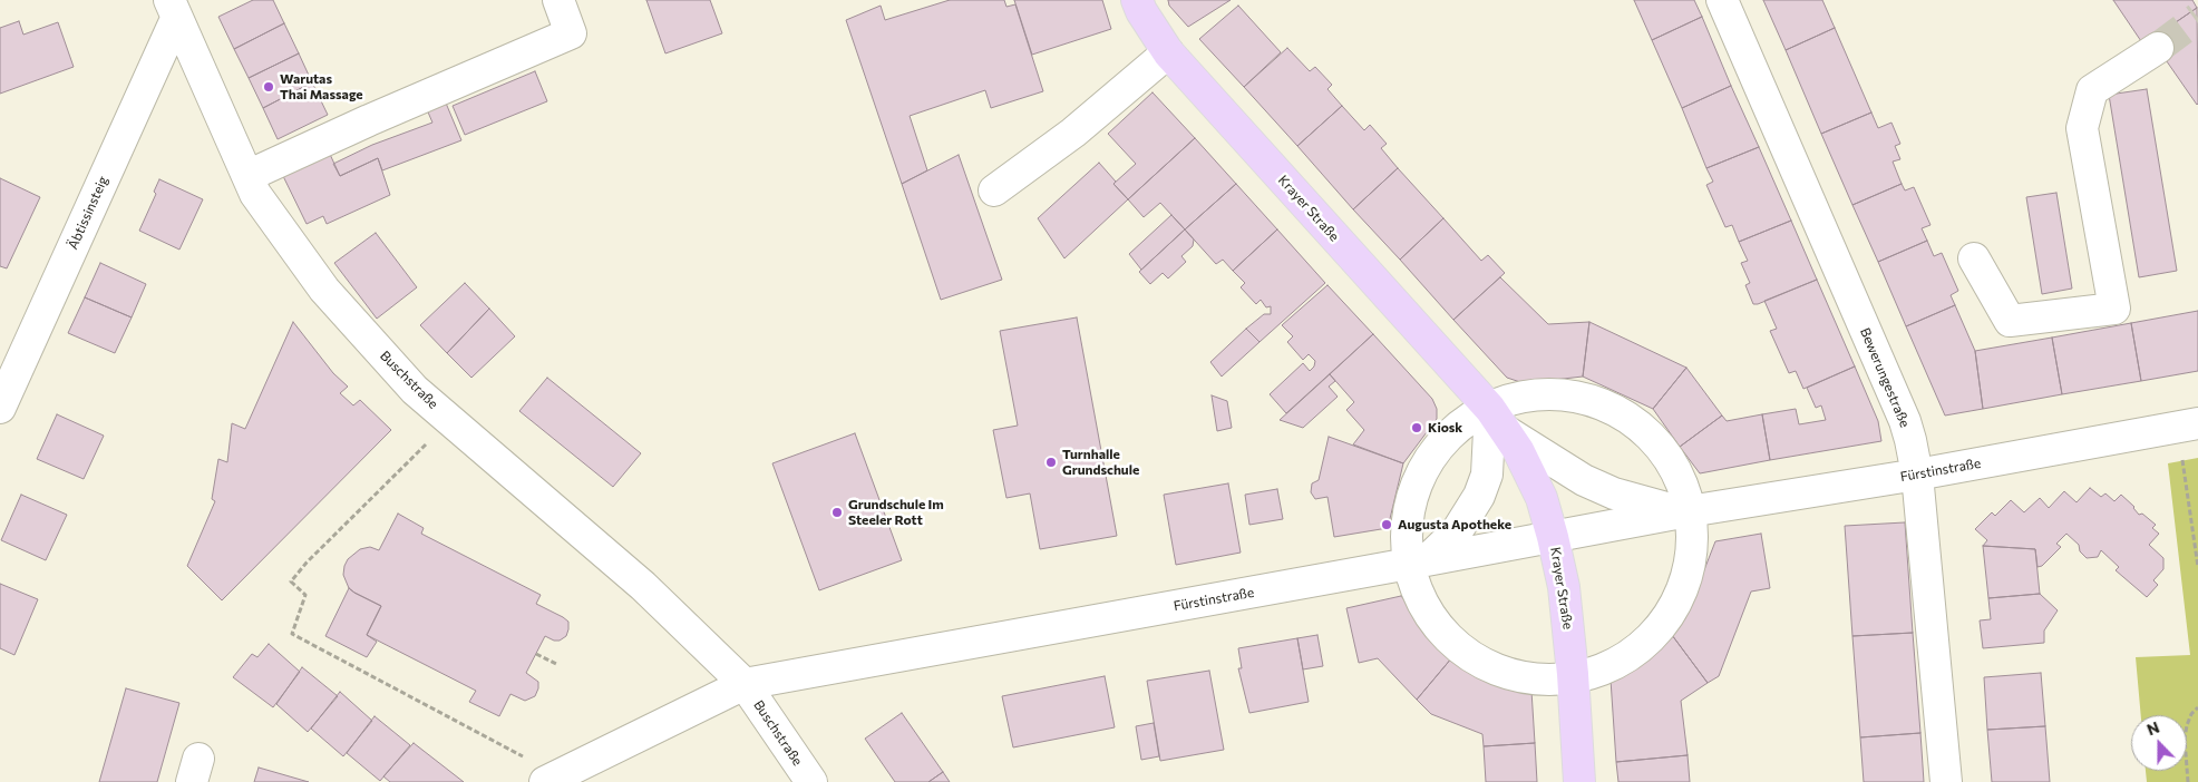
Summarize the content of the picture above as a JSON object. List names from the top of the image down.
{
  "streets": {
    "main road": ["Krayer Straße"],
    "street": [
      "Äbtissinsteig",
      "Bewerungestraße",
      "Buschstraße",
      "Fürstinstraße"
    ]
  },
  "crossings": [
    ["Krayer Straße", "Fürstinstraße"],
    ["Äbtissinsteig", "Buschstraße"],
    ["Bewerungestraße", "Fürstinstraße"],
    ["Buschstraße", "Fürstinstraße"]
  ],
  "places": [
    "Warutas Thai Massage",
    "Kiosk",
    "Turnhalle Grundschule",
    "Grundschule Im Steeler Rott",
    "Augusta Apotheke"
  ],
  "north": "top"
}
